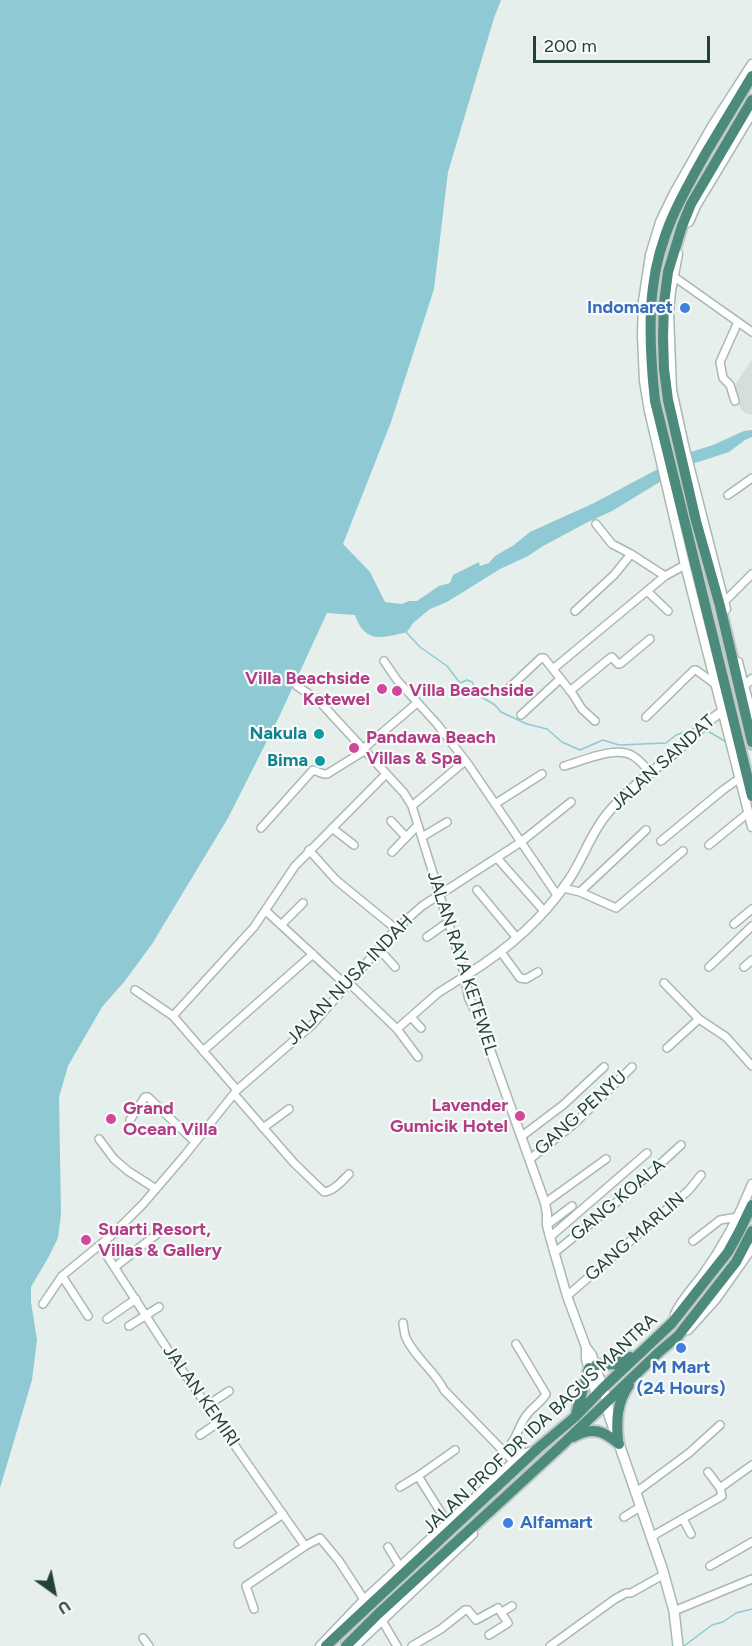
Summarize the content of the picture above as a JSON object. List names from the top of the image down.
{
  "streets": {
    "highway": ["JALAN PROF DR IDA BAGUS MANTRA"],
    "main road": ["JALAN RAYA KETEWEL"],
    "street": [
      "JALAN SANDAT",
      "JALAN NUSA INDAH",
      "GANG PENYU",
      "GANG KOALA",
      "GANG MARLIN",
      "JALAN KEMIRI"
    ]
  },
  "crossings": [
    ["JALAN SANDAT", "JALAN RAYA KETEWEL"],
    ["JALAN RAYA KETEWEL", "JALAN NUSA INDAH"],
    ["JALAN RAYA KETEWEL", "GANG PENYU"],
    ["JALAN RAYA KETEWEL", "GANG KOALA"],
    ["JALAN RAYA KETEWEL", "GANG MARLIN"],
    ["JALAN RAYA KETEWEL", "JALAN PROF DR IDA BAGUS MANTRA"],
    ["JALAN NUSA INDAH", "JALAN KEMIRI"]
  ],
  "places": [
    "Indomaret",
    "Villa Beachside Ketewel",
    "Villa Beachside",
    "Nakula",
    "Pandawa Beach Villas & Spa",
    "Bima",
    "Lavender Gumicik Hotel",
    "Grand Ocean Villa",
    "Suarti Resort, Villas & Gallery",
    "M Mart (24 Hours)",
    "Alfamart"
  ],
  "scale_bar": "200 m",
  "north": "bottom right"
}
